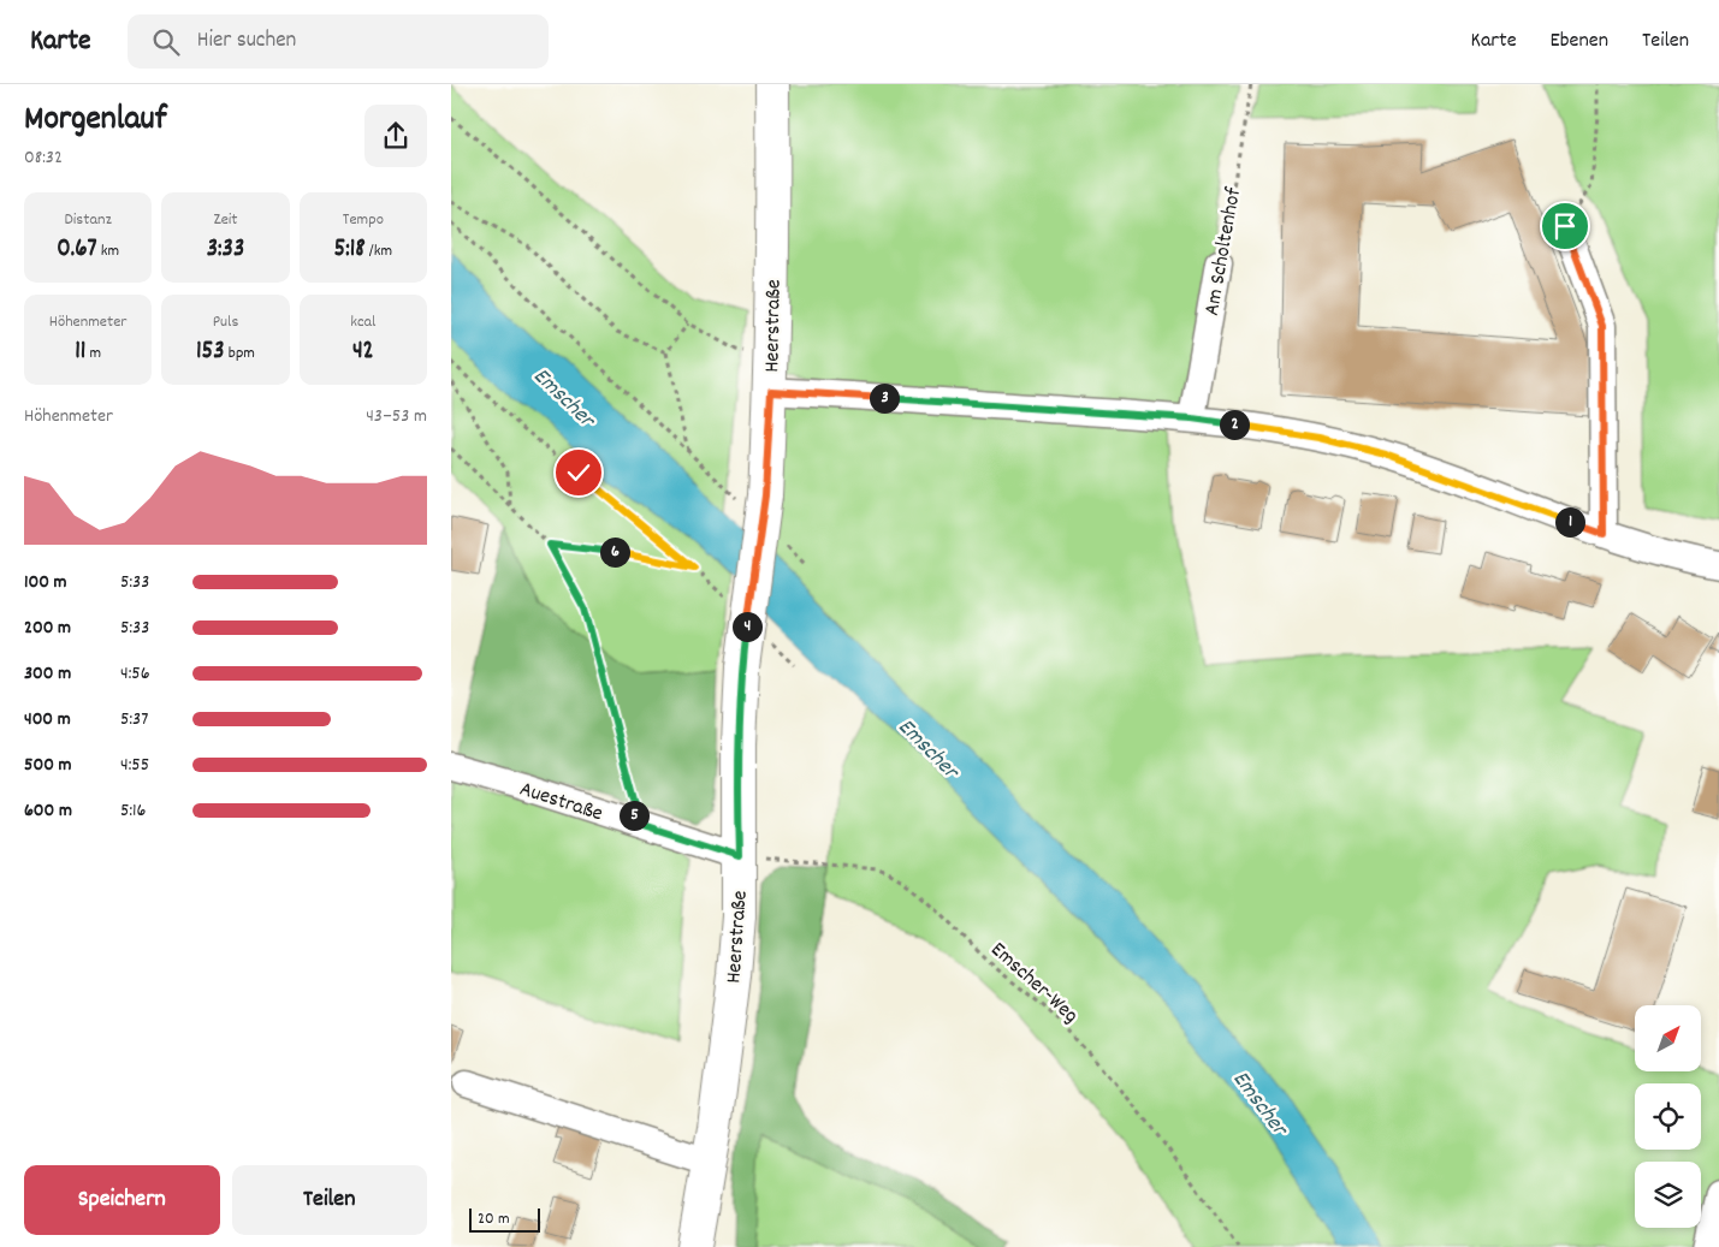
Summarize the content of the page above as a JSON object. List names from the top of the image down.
{
  "streets": {
    "main road": ["Heerstraße"],
    "street": ["Am Scholtenhof", "Auestraße"],
    "path": ["Emscher-Weg"]
  },
  "crossings": [
    ["Heerstraße", "Auestraße"],
    ["Heerstraße", "Emscher-Weg"],
    ["Auestraße", "Emscher-Weg"]
  ],
  "water": ["Emscher"],
  "scale_bar": "20 m",
  "north": "top right",
  "page": {
    "header": "Karte",
    "search": "Hier suchen",
    "nav": ["Karte", "Ebenen", "Teilen"],
    "heading": ["Morgenlauf", "08:32"],
    "stats": [
      ["Distanz", "0.67 km"],
      ["Zeit", "3:33"],
      ["Tempo", "5:18 /km"],
      ["Höhenmeter", "11 m"],
      ["Puls", "153 bpm"],
      ["kcal", "42"]
    ],
    "pins": [
      "3",
      "2",
      "1",
      "6",
      "4",
      "5"
    ],
    "chart": ["Höhenmeter", "43–53 m"],
    "list": [
      {
        "name": "100 m",
        "note": "5:33"
      },
      {
        "name": "200 m",
        "note": "5:33"
      },
      {
        "name": "300 m",
        "note": "4:56"
      },
      {
        "name": "400 m",
        "note": "5:37"
      },
      {
        "name": "500 m",
        "note": "4:55"
      },
      {
        "name": "600 m",
        "note": "5:16"
      }
    ],
    "buttons": ["Speichern", "Teilen"],
    "scale": "20 m"
  }
}
